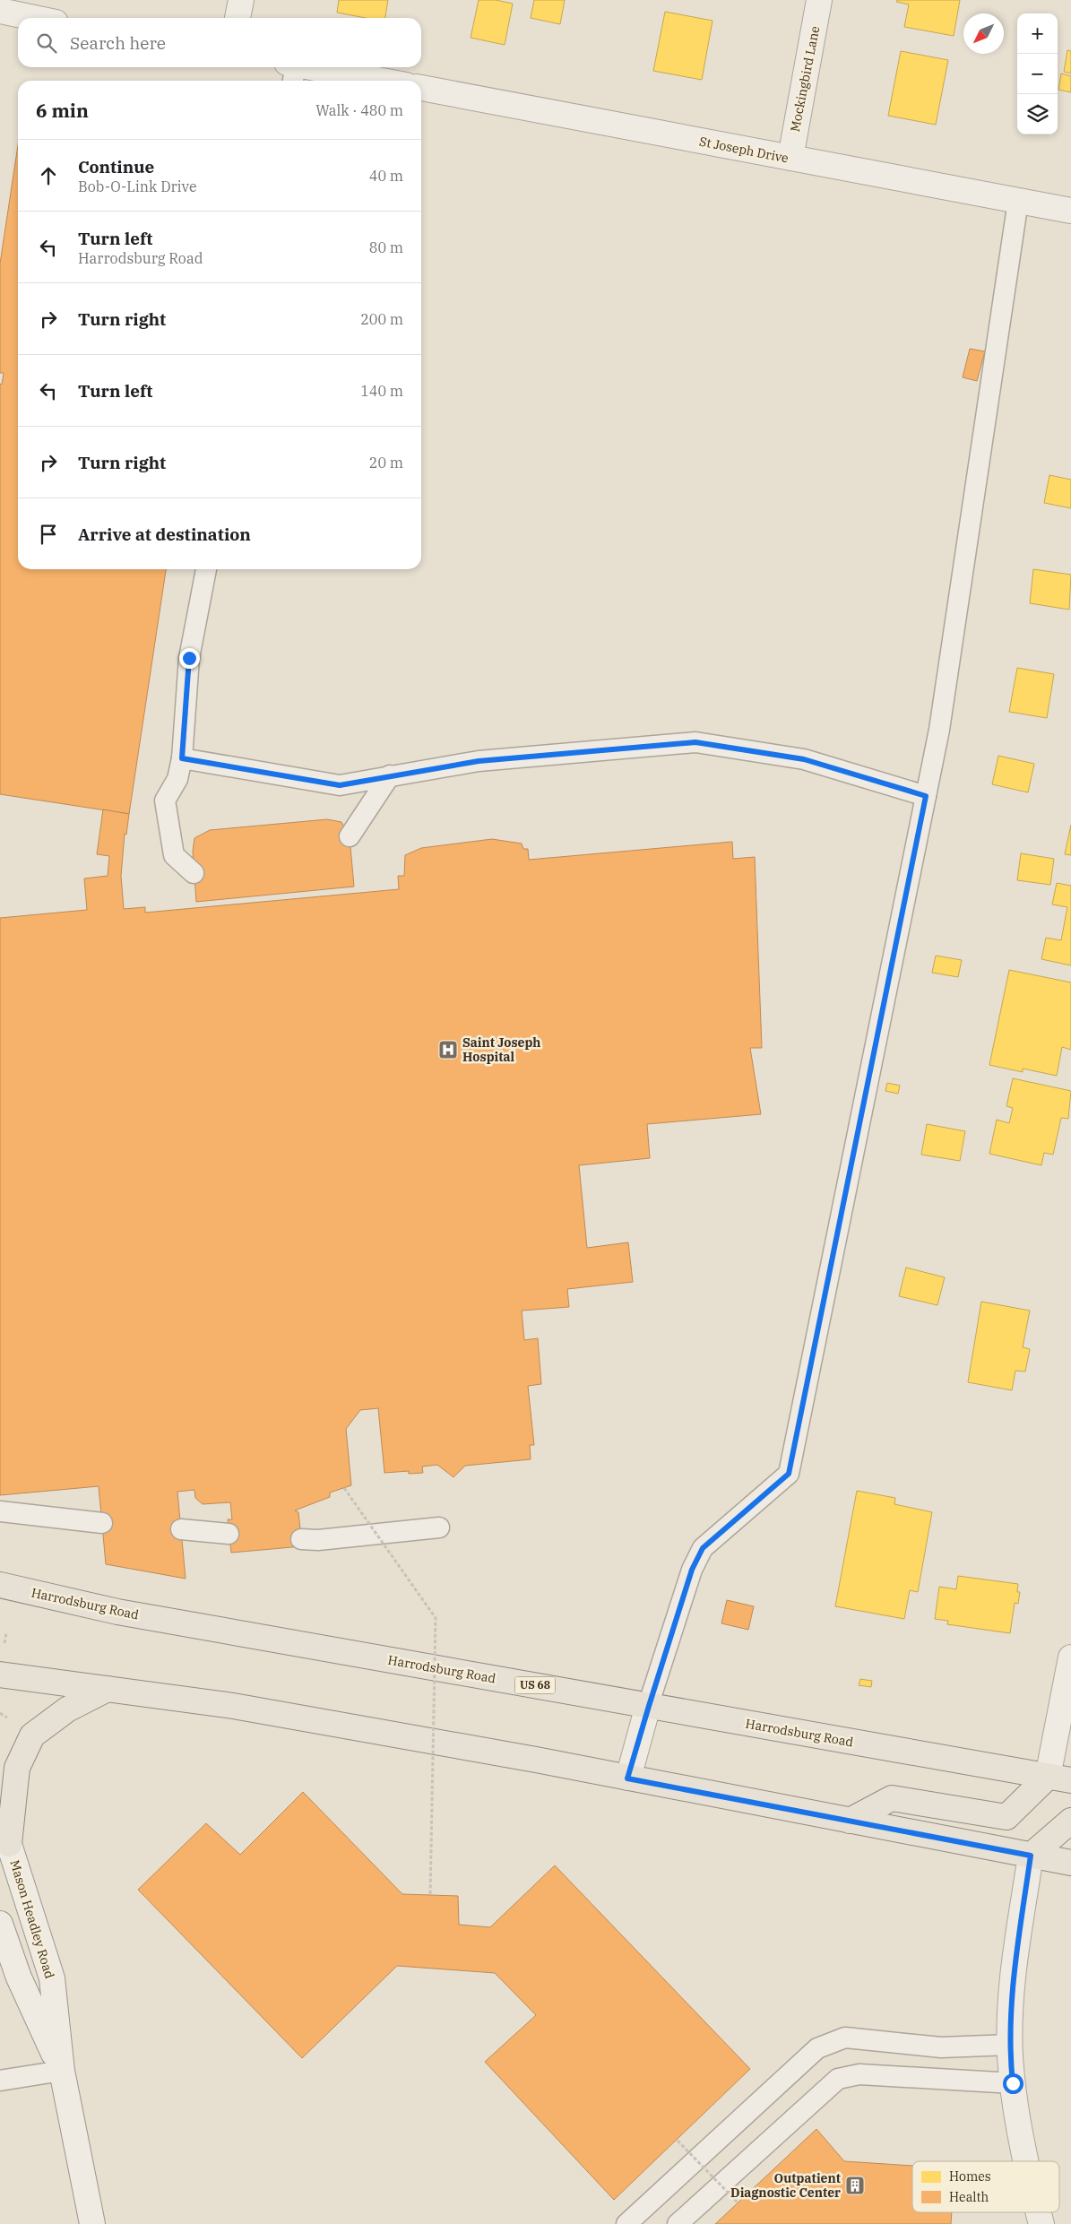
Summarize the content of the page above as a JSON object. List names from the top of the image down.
{
  "streets": {
    "main road": ["Harrodsburg Road", "US 68"],
    "street": ["Mockingbird Lane", "St Joseph Drive", "Mason Headley Road"]
  },
  "crossings": [
    ["Mockingbird Lane", "St Joseph Drive"]
  ],
  "places": {
    "hospital": ["Saint Joseph Hospital"],
    "building": ["Outpatient Diagnostic Center"]
  },
  "legend": ["Homes", "Health"],
  "north": "bottom left",
  "page": {
    "map_buttons": ["+", "−"],
    "search": "Search here",
    "heading": ["6 min", "Walk · 480 m"],
    "list": [
      ["Continue", "Bob-O-Link Drive", "40 m"],
      ["Turn left", "Harrodsburg Road", "80 m"],
      ["Turn right", "200 m"],
      ["Turn left", "140 m"],
      ["Turn right", "20 m"],
      "Arrive at destination"
    ]
  }
}
